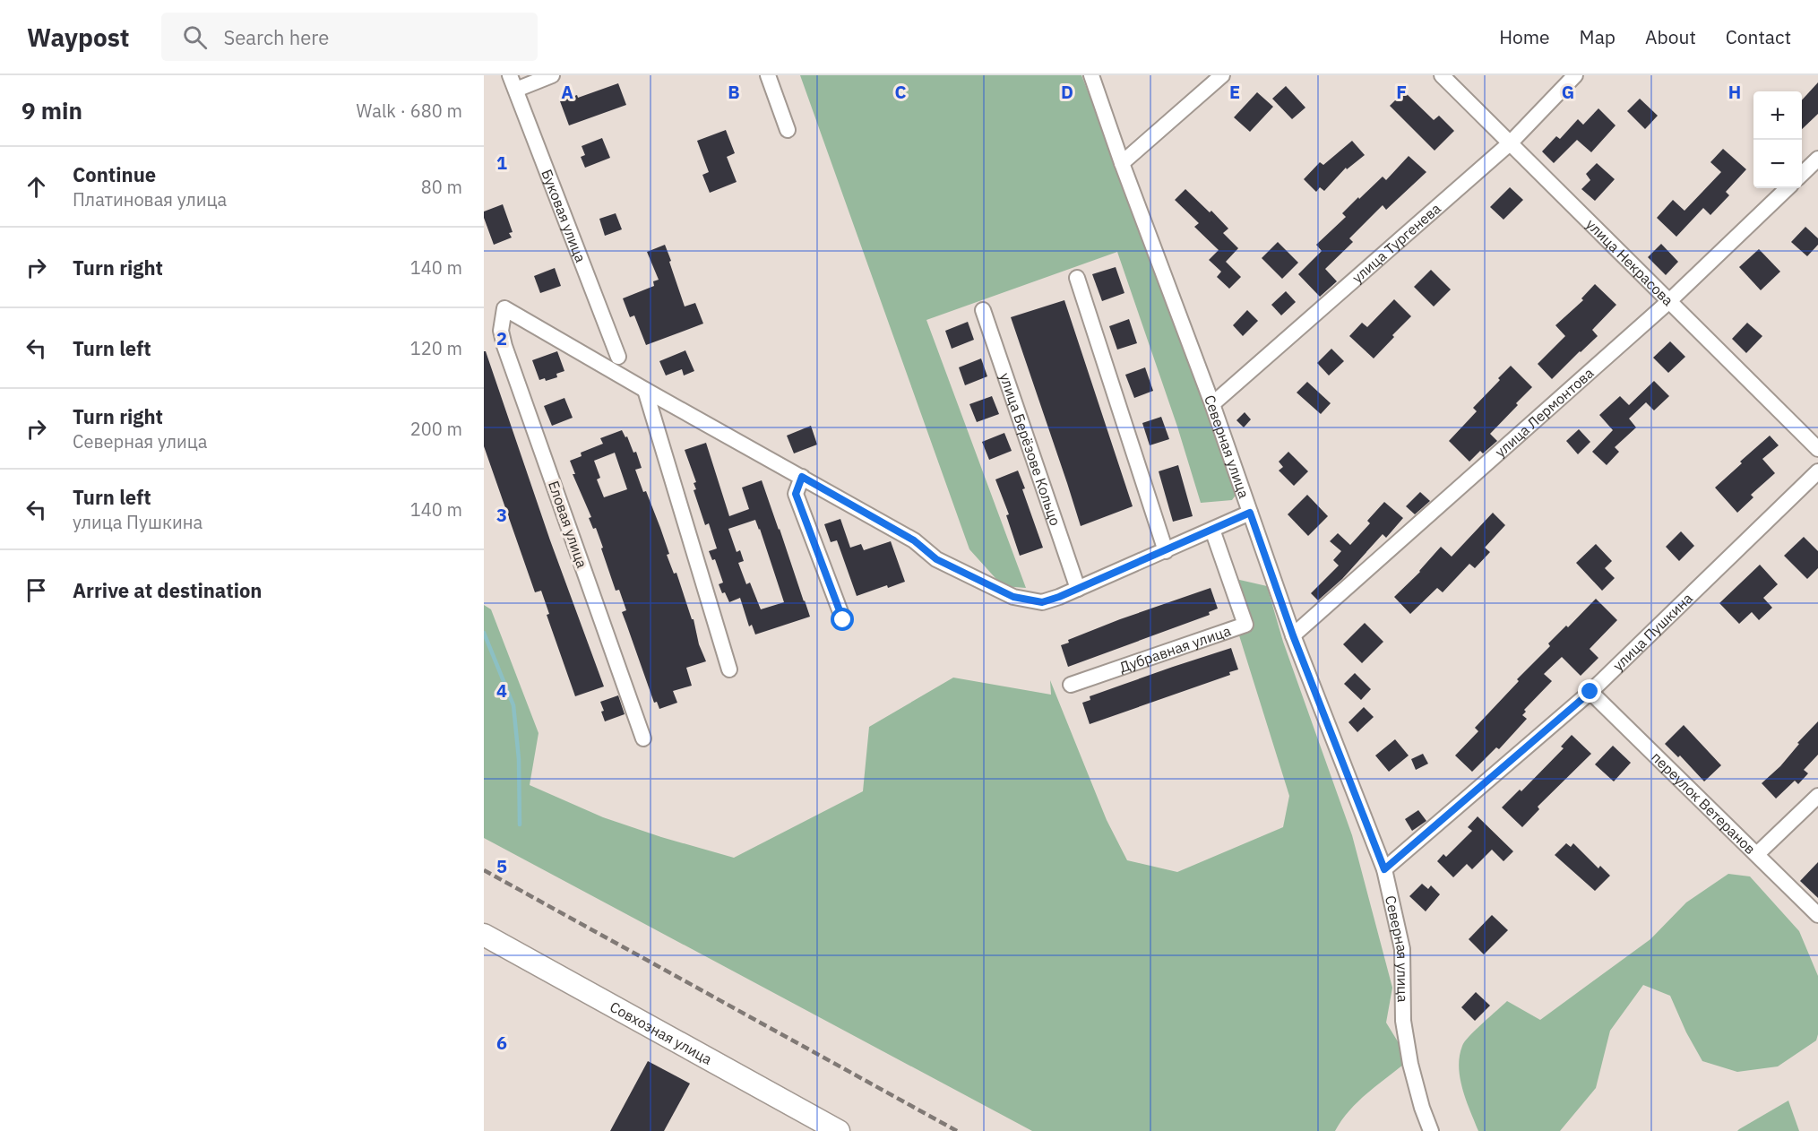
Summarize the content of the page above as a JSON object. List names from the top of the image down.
{
  "streets": {
    "street": [
      "Буковая улица",
      "улица Тургенева",
      "улица Некрасова",
      "улица Лермонтова",
      "Северная улица",
      "улица Берёзове Кольцо",
      "Еловая улица",
      "улица Пушкина",
      "Дубравная улица",
      "переулок Ветеранов",
      "Совхозная улица"
    ]
  },
  "crossings": [
    ["улица Тургенева", "улица Некрасова"],
    ["улица Тургенева", "Северная улица"],
    ["улица Некрасова", "улица Лермонтова"],
    ["улица Лермонтова", "Северная улица"],
    ["Северная улица", "улица Пушкина"],
    ["улица Пушкина", "переулок Ветеранов"]
  ],
  "page": {
    "header": "Waypost",
    "search": "Search here",
    "nav": [
      "Home",
      "Map",
      "About",
      "Contact"
    ],
    "heading": ["9 min", "Walk · 680 m"],
    "map_buttons": ["+", "−"],
    "list": [
      ["Continue", "Платиновая улица", "80 m"],
      ["Turn right", "140 m"],
      ["Turn left", "120 m"],
      ["Turn right", "Северная улица", "200 m"],
      ["Turn left", "улица Пушкина", "140 m"],
      "Arrive at destination"
    ]
  },
  "grid": {
    "columns": [
      "A",
      "B",
      "C",
      "D",
      "E",
      "F",
      "G",
      "H"
    ],
    "rows": [
      "1",
      "2",
      "3",
      "4",
      "5",
      "6"
    ]
  }
}
